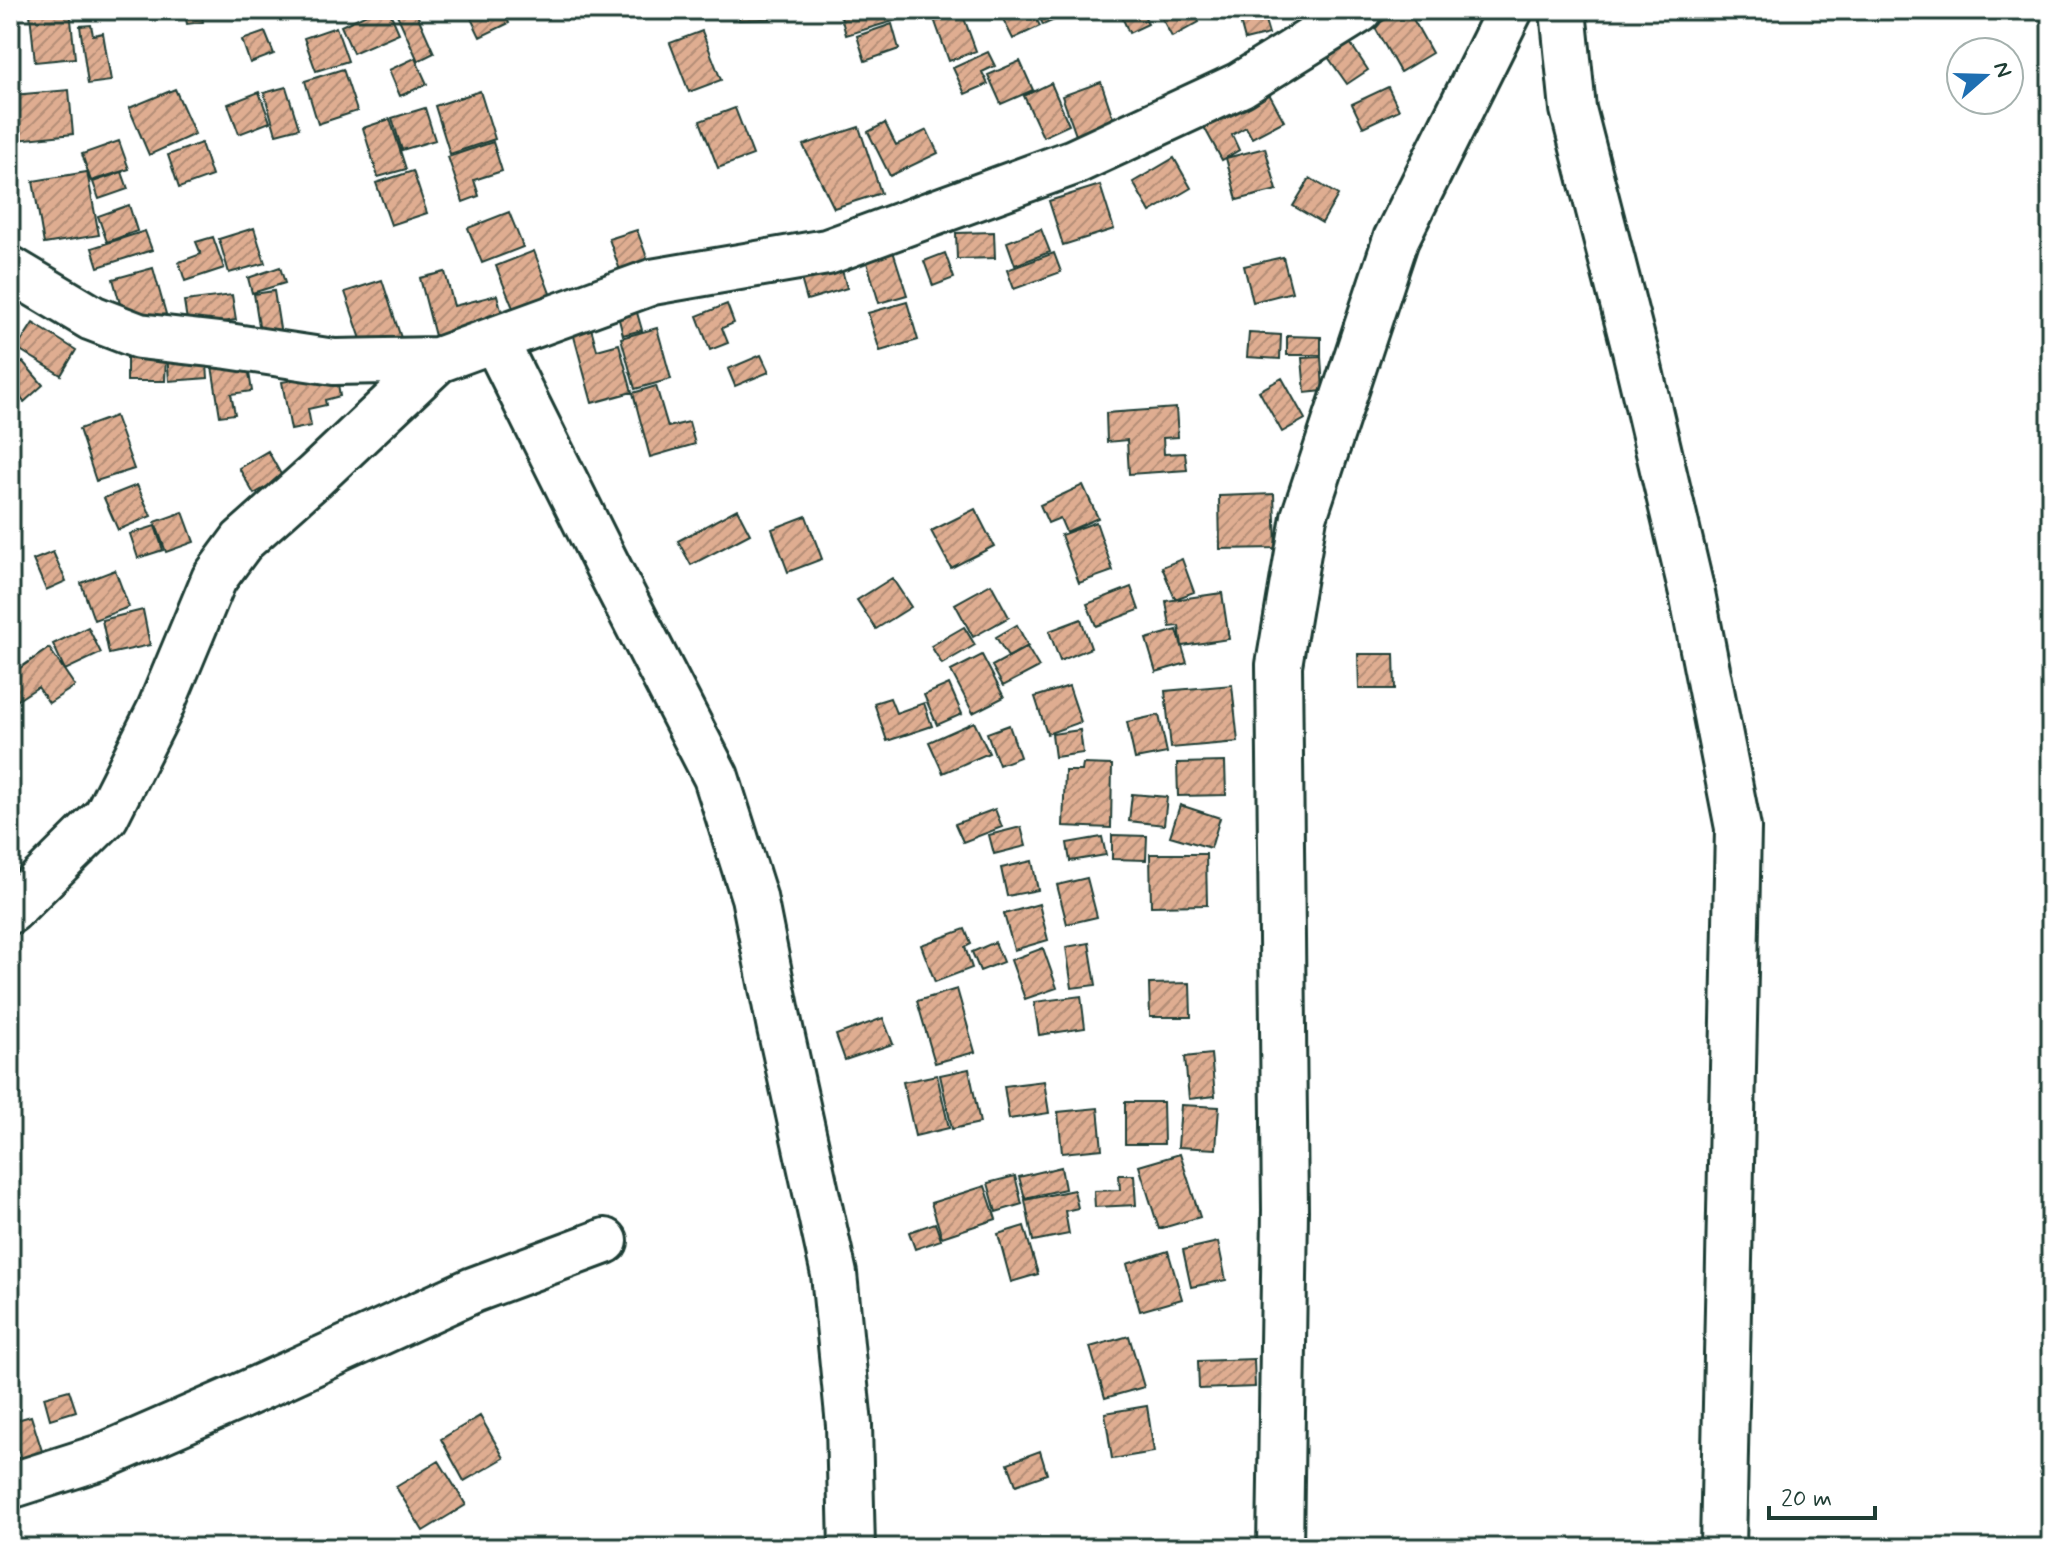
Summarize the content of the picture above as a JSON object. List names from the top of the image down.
{
  "scale_bar": "20 m",
  "north": "right"
}
